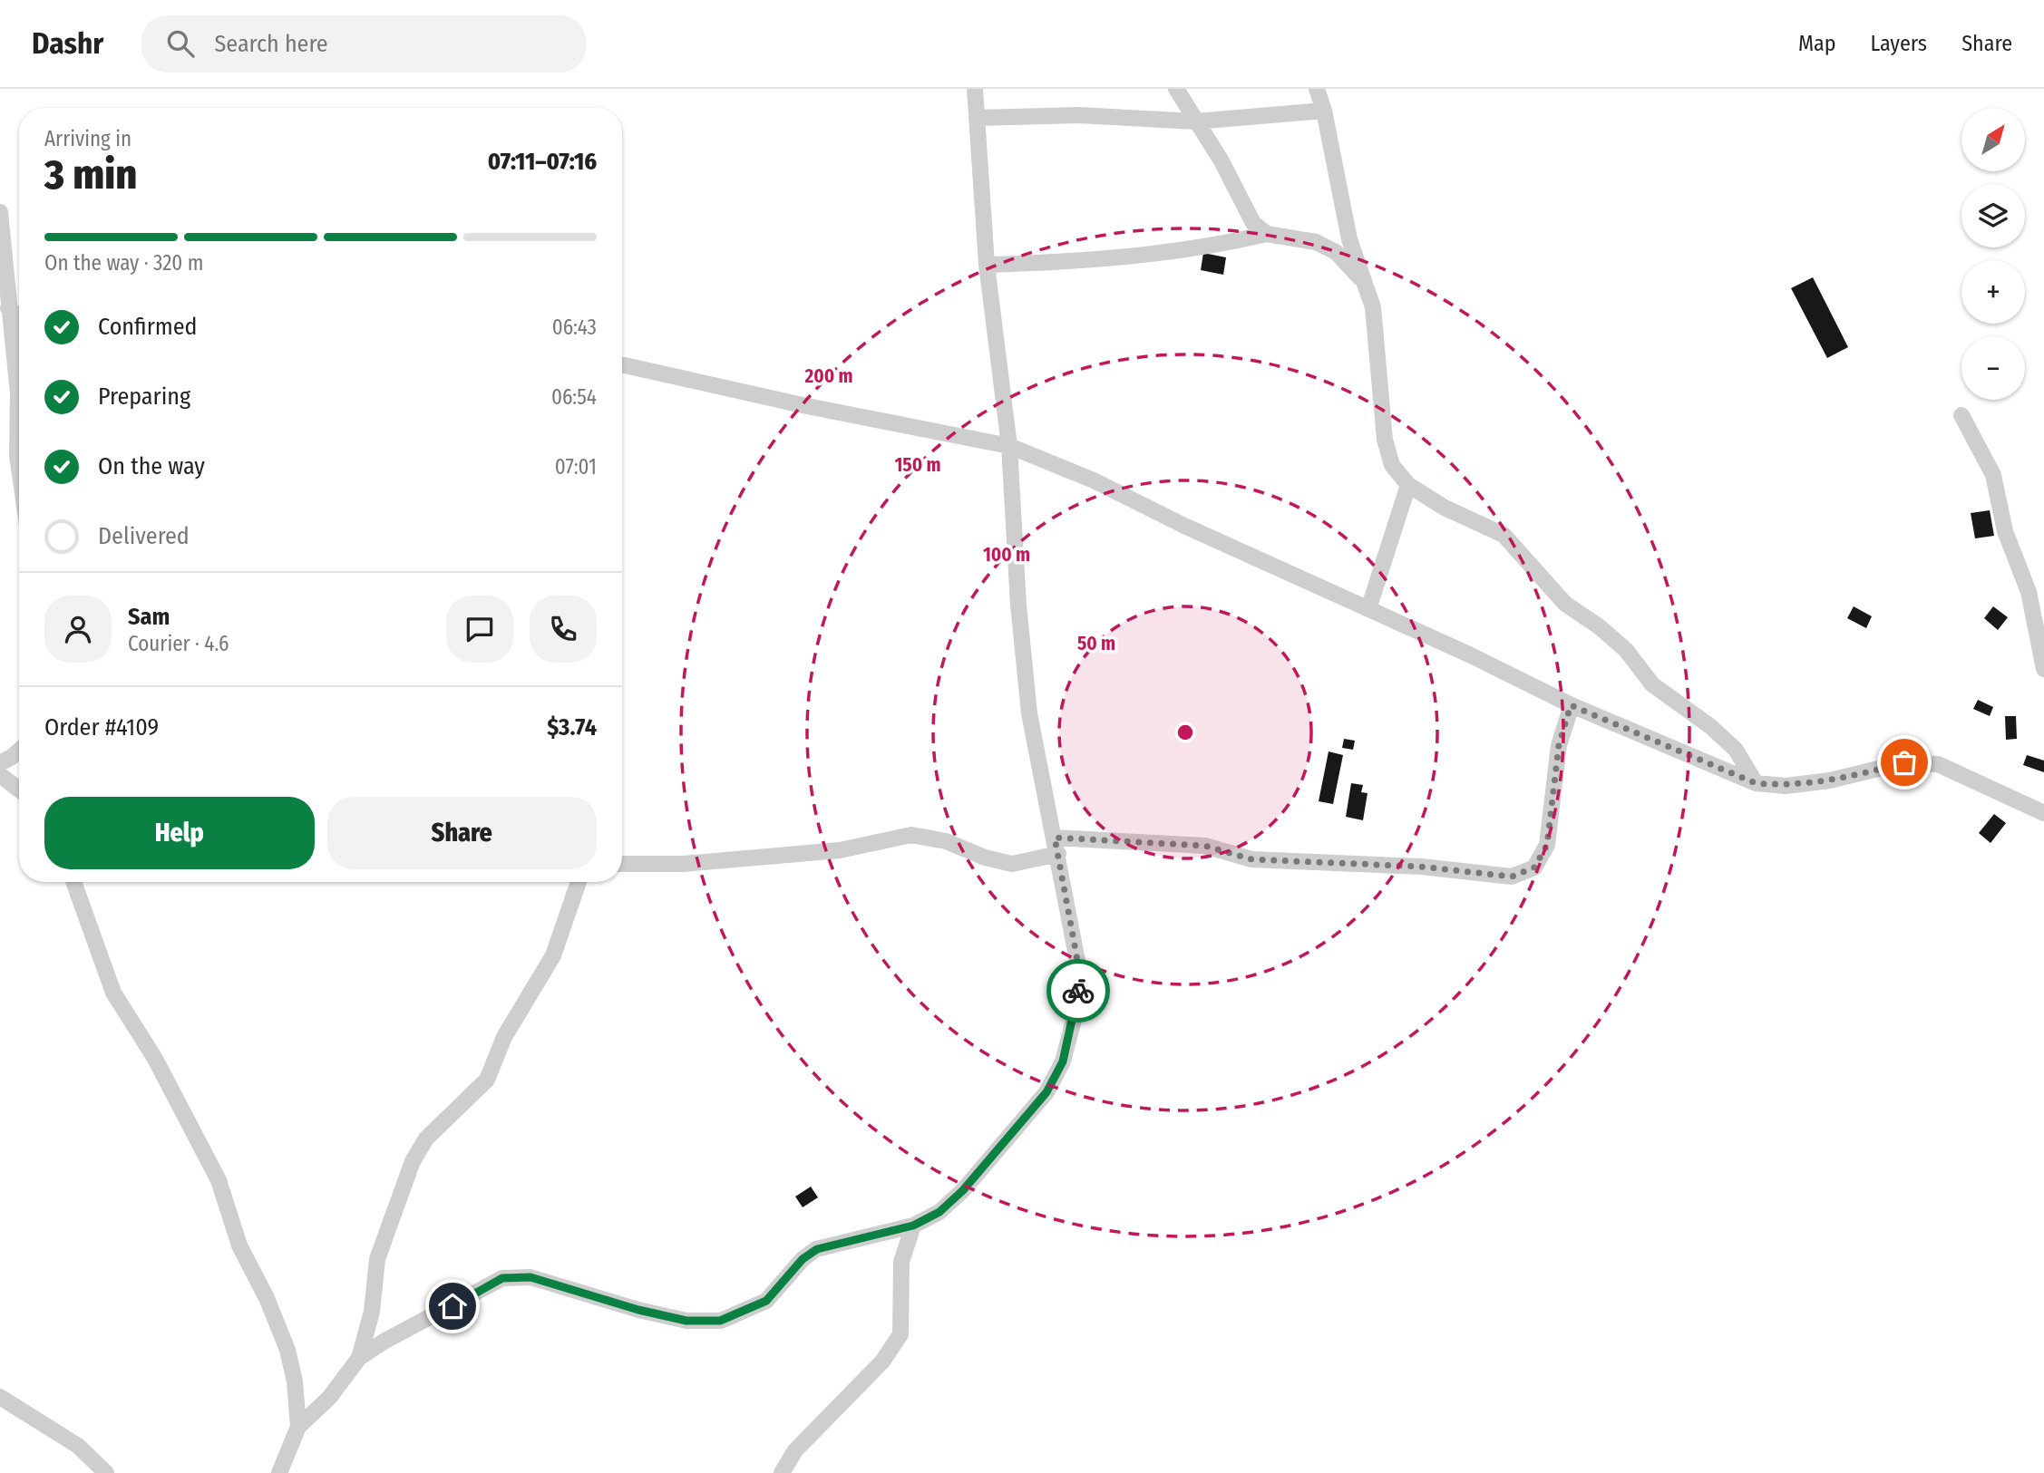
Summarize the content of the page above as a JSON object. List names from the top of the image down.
{
  "north": "top right",
  "page": {
    "header": "Dashr",
    "search": "Search here",
    "nav": ["Map", "Layers", "Share"],
    "map_buttons": ["+", "−"],
    "heading": ["3 min", "Arriving in", "07:11–07:16"],
    "panel": [
      "Sam",
      "Courier · 4.6",
      "Order #4109",
      "$3.74"
    ],
    "bar": "On the way · 320 m",
    "list": [
      ["Confirmed", "06:43"],
      ["Preparing", "06:54"],
      ["On the way", "07:01"],
      "Delivered"
    ],
    "buttons": ["Help", "Share"]
  },
  "rings": [
    "200 m",
    "150 m",
    "100 m",
    "50 m"
  ]
}
